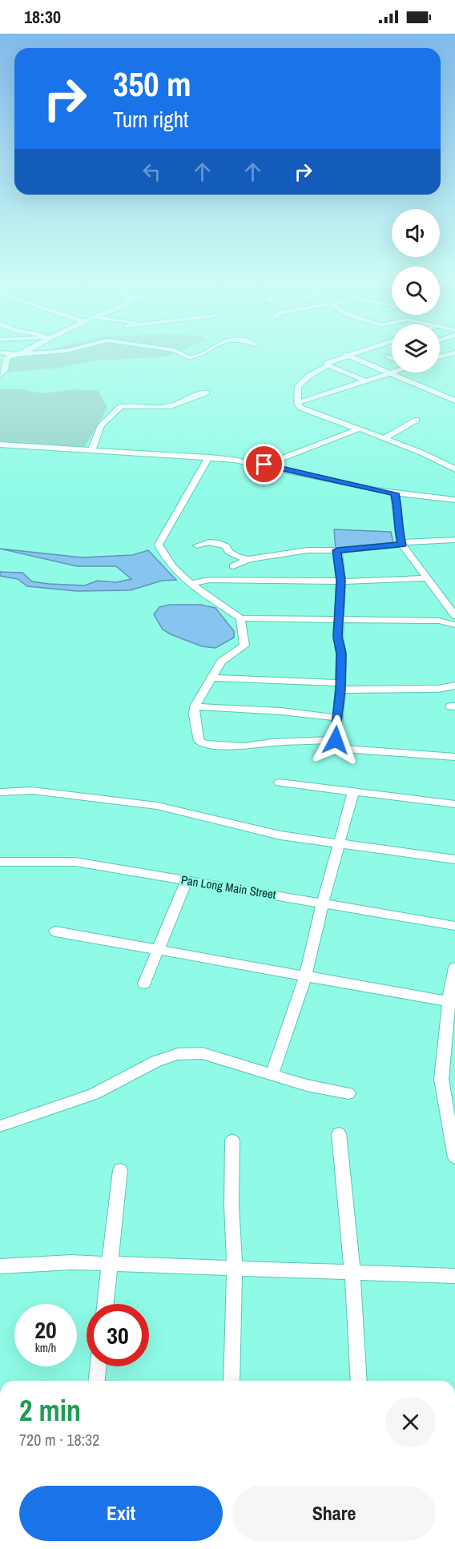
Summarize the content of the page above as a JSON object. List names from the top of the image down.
{
  "streets": {
    "street": ["Pan Long Main Street"]
  },
  "page": {
    "status": "18:30",
    "turn": ["350 m", "Turn right"],
    "speed": "20 km/h",
    "limit": "30",
    "heading": ["2 min", "720 m · 18:32"],
    "buttons": ["Exit", "Share"]
  }
}
